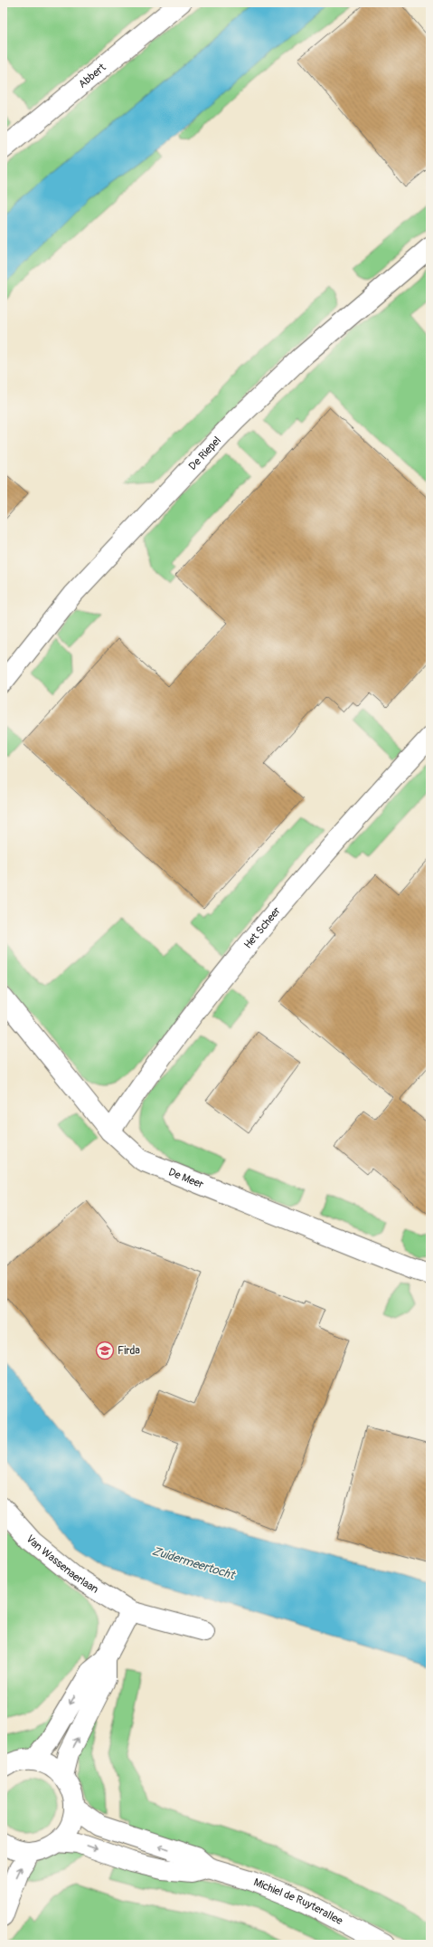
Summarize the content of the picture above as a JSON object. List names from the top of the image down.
{
  "streets": {
    "street": [
      "Abbert",
      "De Riepel",
      "Het Scheer",
      "De Meer",
      "Van Wassenaerlaan",
      "Michiel de Ruyterallee"
    ]
  },
  "crossings": [
    ["Het Scheer", "De Meer"]
  ],
  "water": ["Zuidermeertocht"],
  "places": {
    "school or university": ["Firda"]
  }
}
